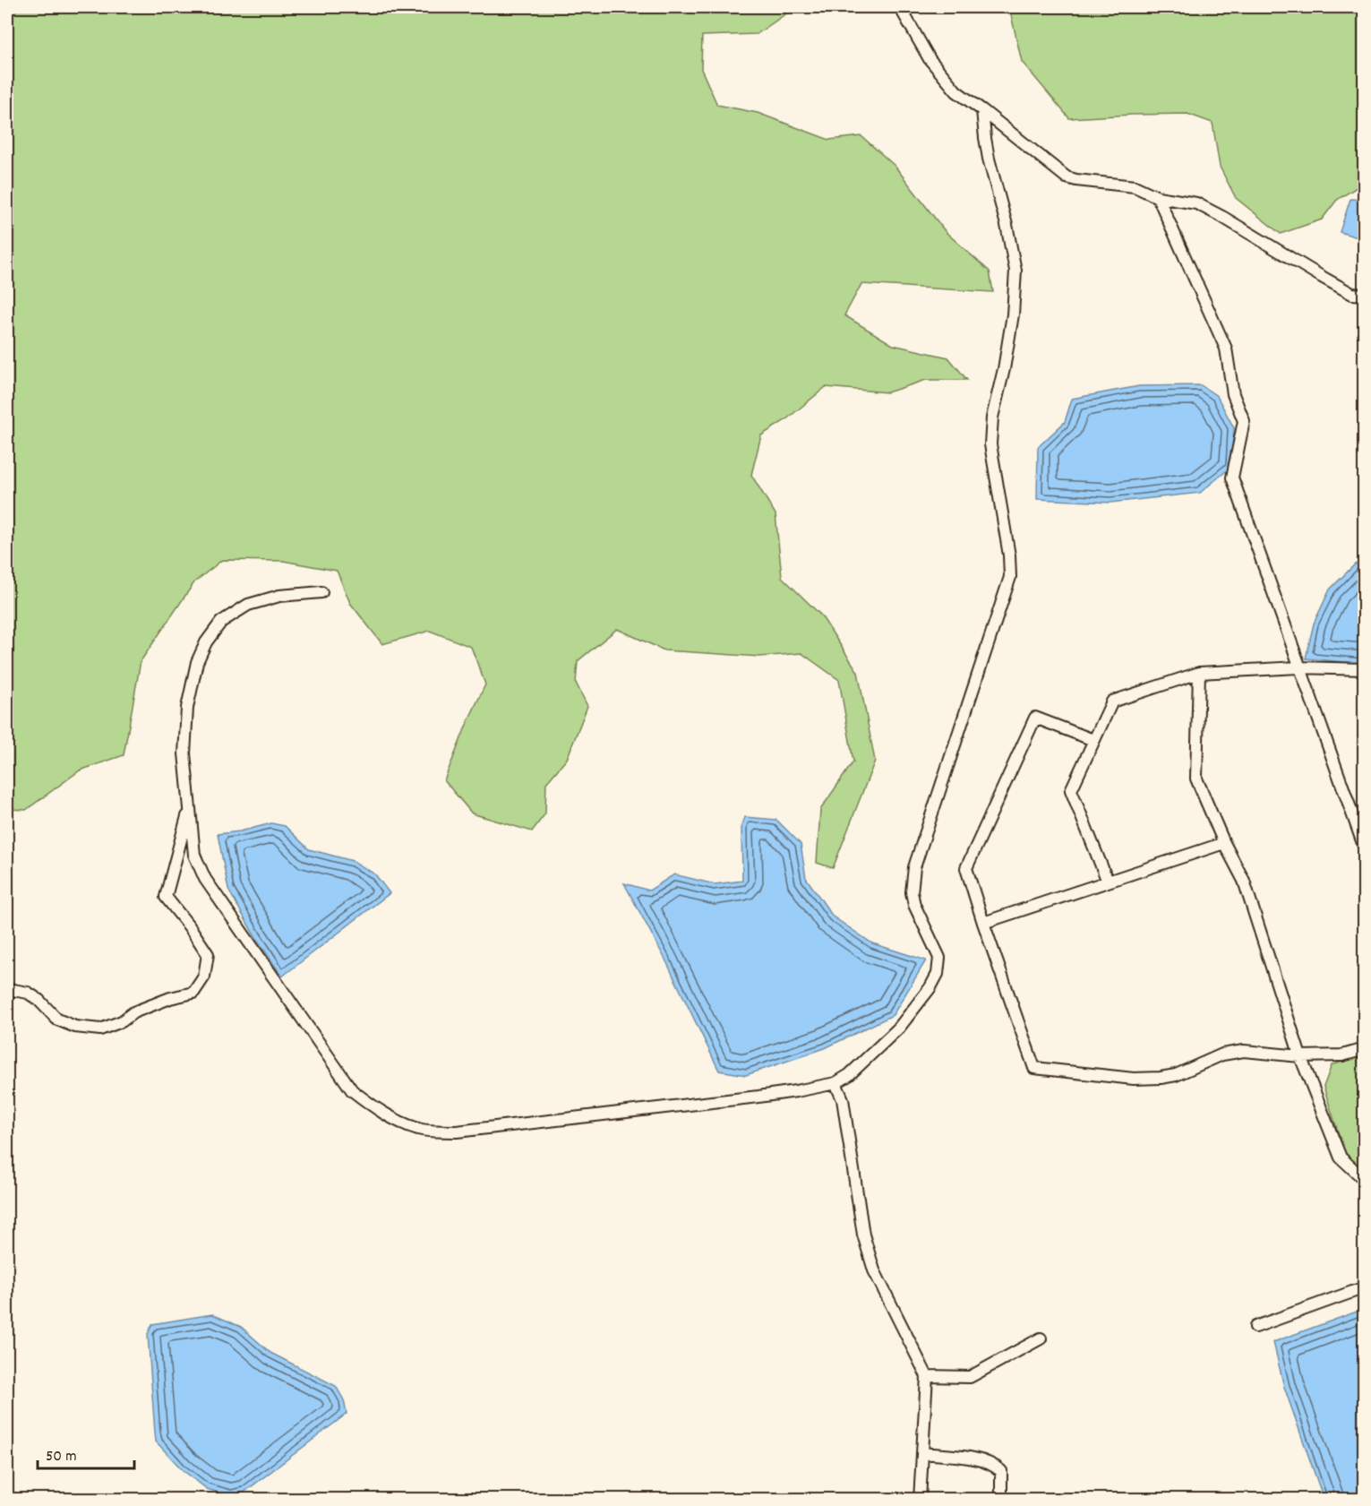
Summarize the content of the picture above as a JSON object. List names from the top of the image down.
{
  "scale_bar": "50 m"
}
